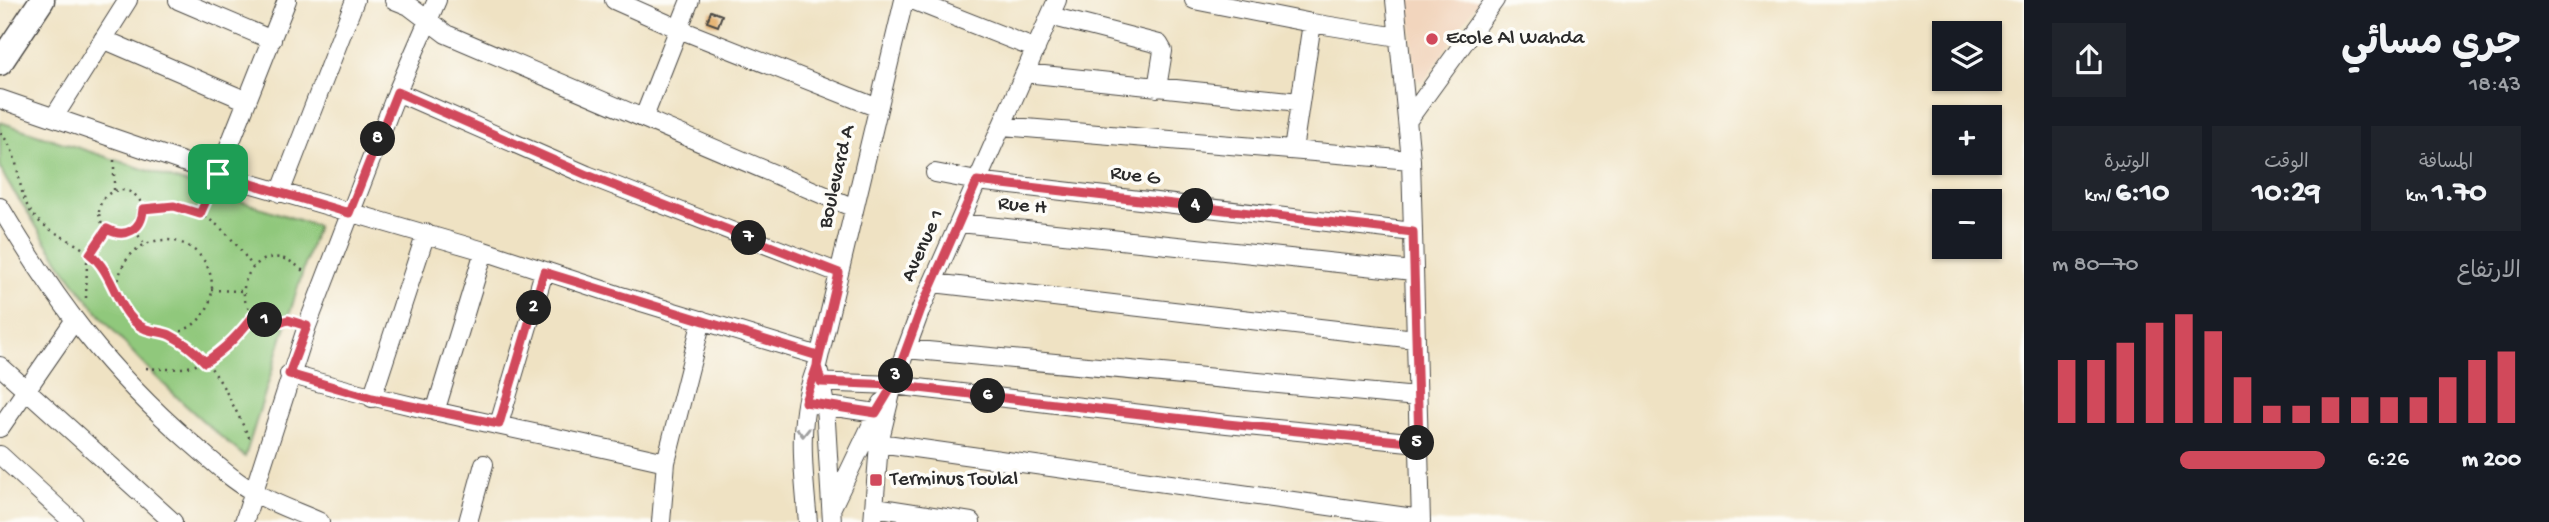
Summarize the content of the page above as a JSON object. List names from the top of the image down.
{
  "streets": {
    "street": [
      "Boulevard A",
      "Rue G",
      "Rue H",
      "Avenue 1"
    ]
  },
  "crossings": [
    ["Rue G", "Avenue 1"],
    ["Rue H", "Avenue 1"]
  ],
  "places": {
    "other": ["Ecole Al Wahda"],
    "transit": ["Terminus Toulal"]
  },
  "page": {
    "heading": ["جري مسائي", "18:43"],
    "map_buttons": ["+", "−"],
    "stats": [
      ["المسافة", "1.70 km"],
      ["الوقت", "10:29"],
      ["الوتيرة", "6:10 /km"]
    ],
    "pins": [
      "8",
      "4",
      "7",
      "2",
      "1",
      "3",
      "6",
      "5"
    ],
    "chart": ["الارتفاع", "70–80 m"],
    "list": [
      {
        "name": "200 m",
        "note": "6:26"
      }
    ]
  }
}
